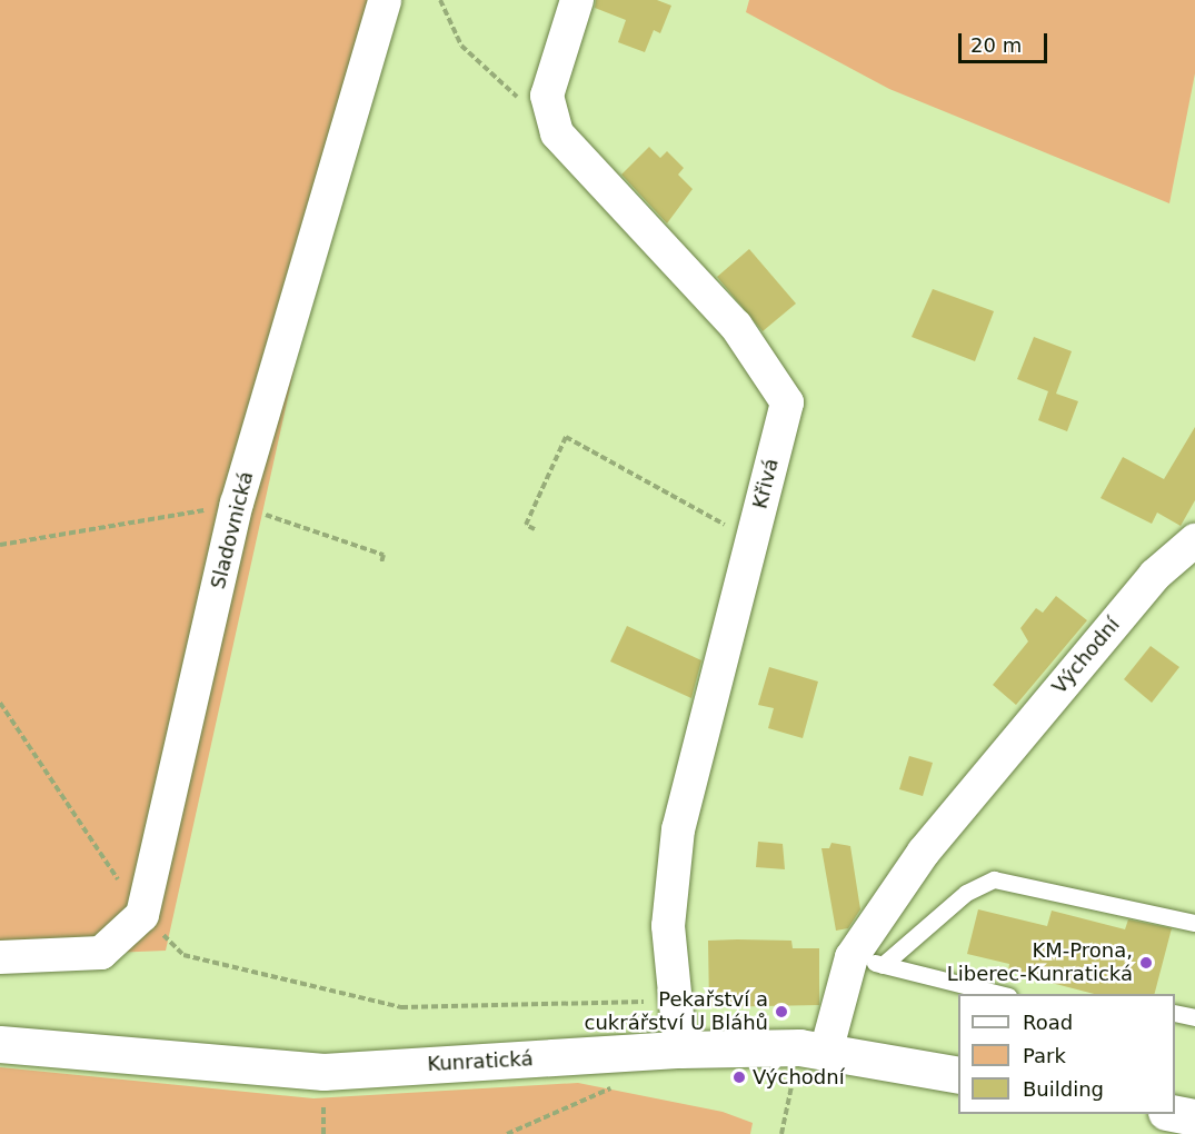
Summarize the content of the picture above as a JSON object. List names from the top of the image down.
{
  "streets": {
    "street": [
      "Křivá",
      "Sladovnická",
      "Východní",
      "Kunratická"
    ]
  },
  "crossings": [
    ["Křivá", "Kunratická"],
    ["Východní", "Kunratická"]
  ],
  "places": ["KM-Prona, Liberec-Kunratická", "Pekařství a cukrářství U Bláhů", "Východní"],
  "legend": ["Road", "Park", "Building"],
  "scale_bar": "20 m"
}
